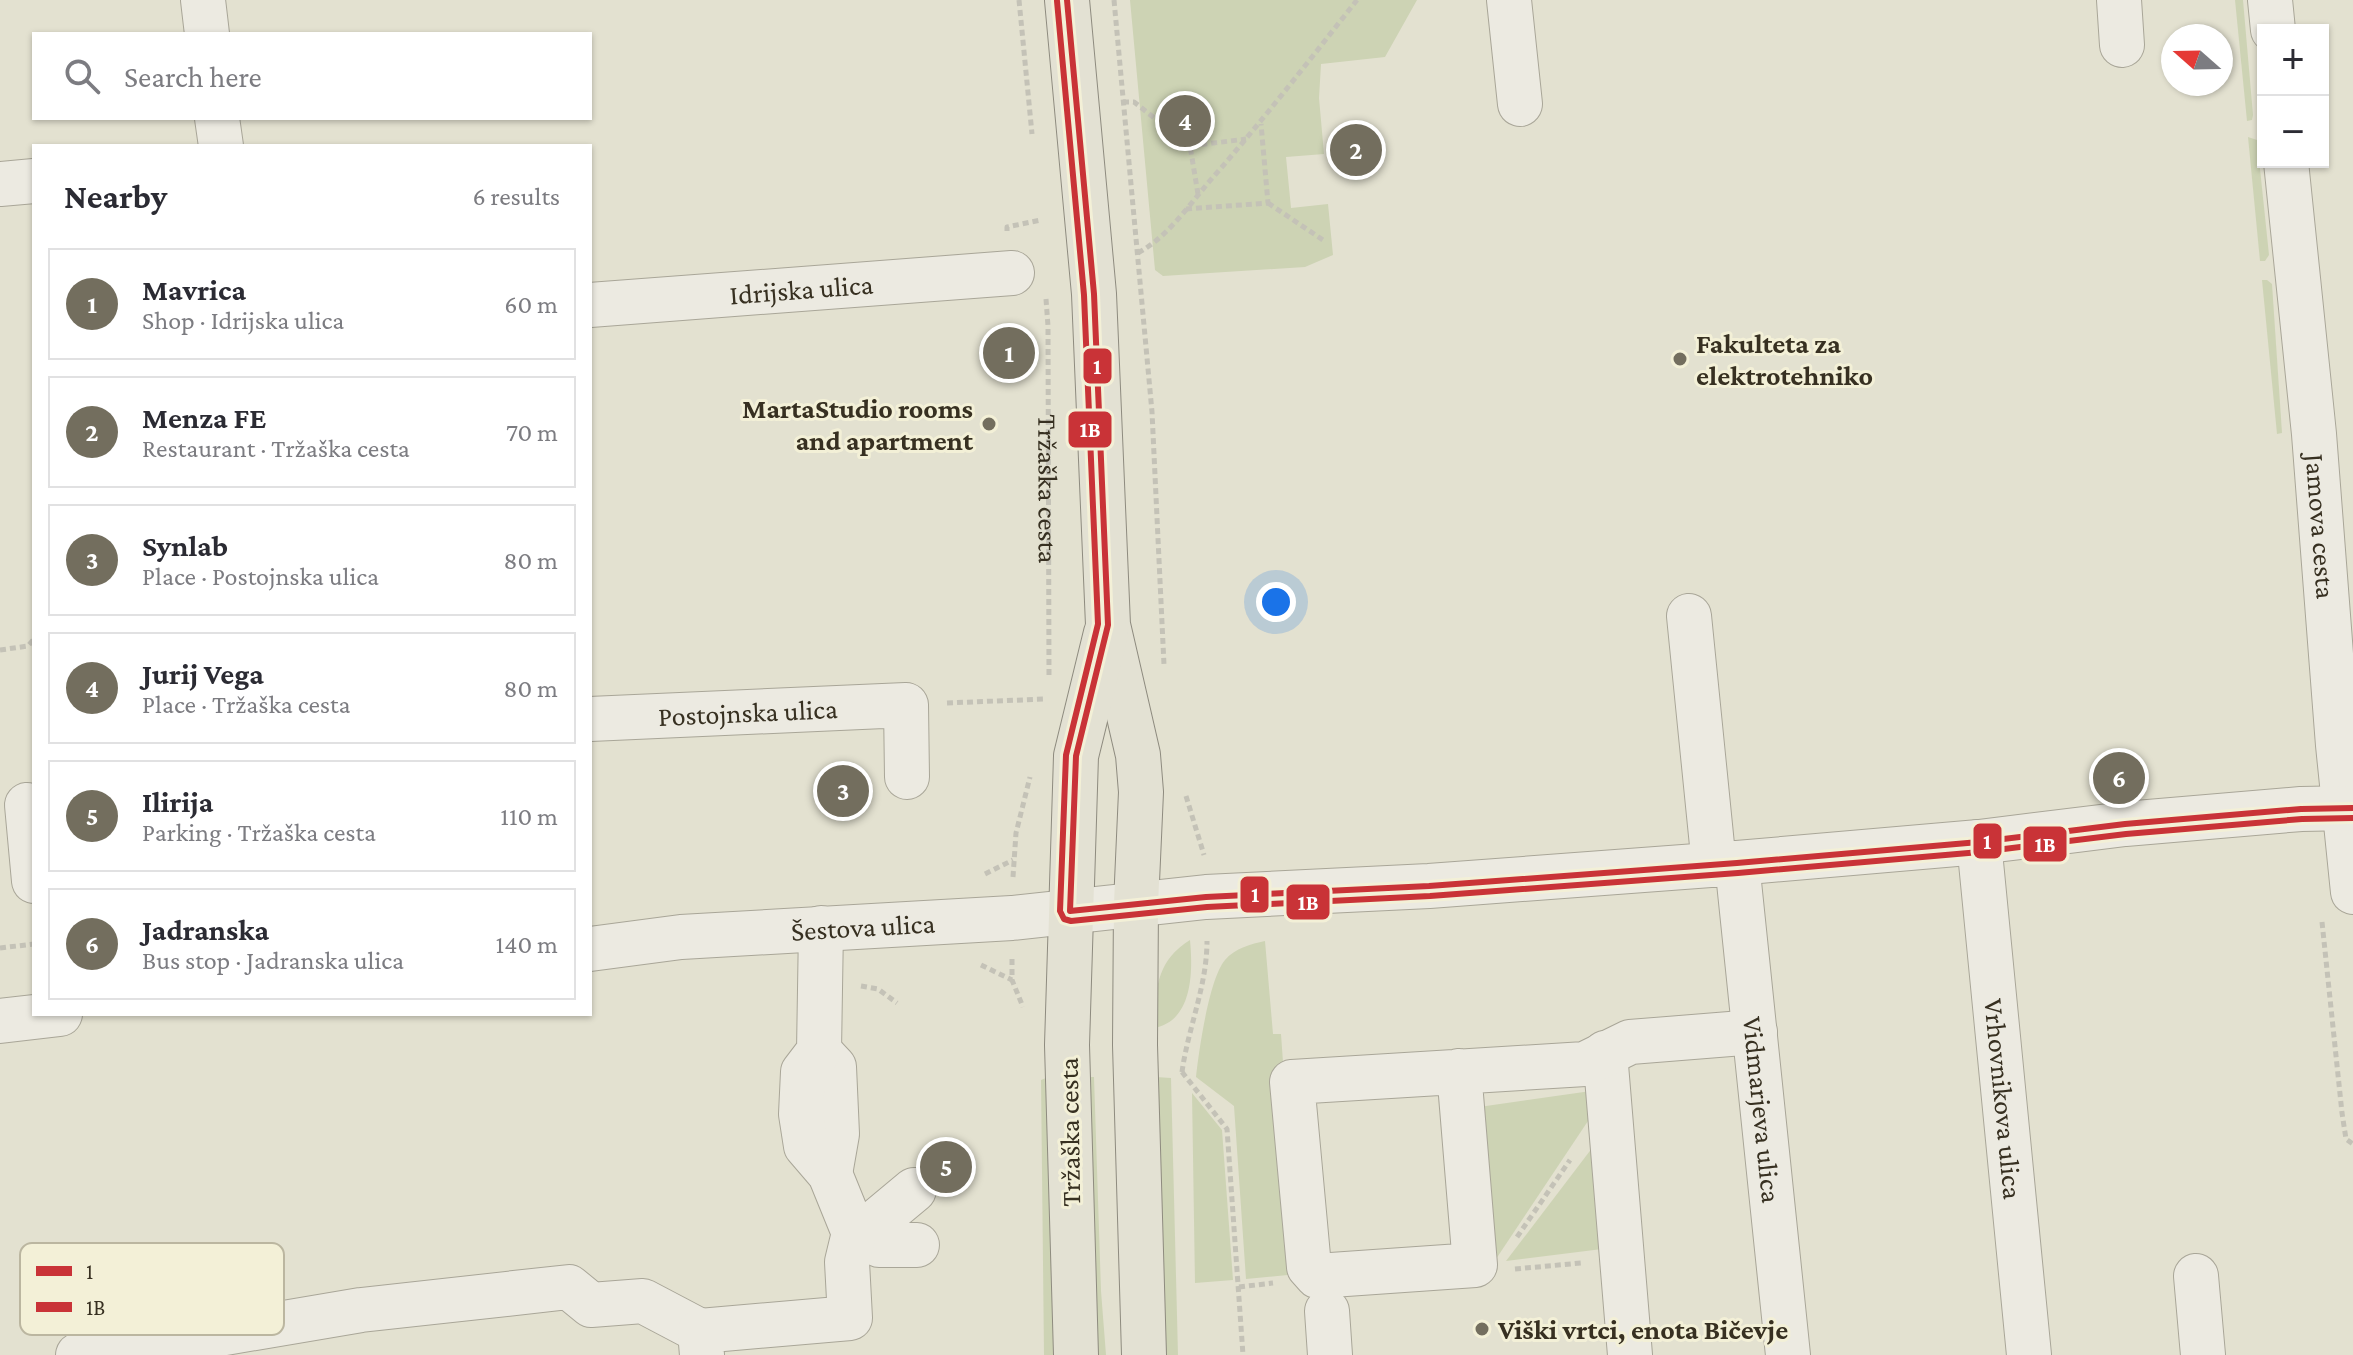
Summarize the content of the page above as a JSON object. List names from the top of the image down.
{
  "streets": {
    "main road": ["Tržaška cesta"],
    "street": [
      "Idrijska ulica",
      "Jamova cesta",
      "Postojnska ulica",
      "Šestova ulica",
      "Vrhovnikova ulica",
      "Vidmarjeva ulica"
    ]
  },
  "crossings": [
    ["Idrijska ulica", "Tržaška cesta"],
    ["Tržaška cesta", "Šestova ulica"],
    ["Jamova cesta", "Šestova ulica"],
    ["Šestova ulica", "Vrhovnikova ulica"],
    ["Šestova ulica", "Vidmarjeva ulica"]
  ],
  "places": ["Fakulteta za elektrotehniko", "MartaStudio rooms and apartment", "Viški vrtci, enota Bičevje"],
  "lines": ["transit line 1", "transit line 1B"],
  "legend": ["1", "1B"],
  "north": "left",
  "page": {
    "map_buttons": ["+", "−"],
    "search": "Search here",
    "pins": [
      "4",
      "2",
      "1",
      "6",
      "3",
      "5"
    ],
    "heading": ["Nearby", "6 results"],
    "list": [
      {
        "mark": "1",
        "name": "Mavrica",
        "note": "Shop · Idrijska ulica",
        "value": "60 m"
      },
      {
        "mark": "2",
        "name": "Menza FE",
        "note": "Restaurant · Tržaška cesta",
        "value": "70 m"
      },
      {
        "mark": "3",
        "name": "Synlab",
        "note": "Place · Postojnska ulica",
        "value": "80 m"
      },
      {
        "mark": "4",
        "name": "Jurij Vega",
        "note": "Place · Tržaška cesta",
        "value": "80 m"
      },
      {
        "mark": "5",
        "name": "Ilirija",
        "note": "Parking · Tržaška cesta",
        "value": "110 m"
      },
      {
        "mark": "6",
        "name": "Jadranska",
        "note": "Bus stop · Jadranska ulica",
        "value": "140 m"
      }
    ]
  }
}
